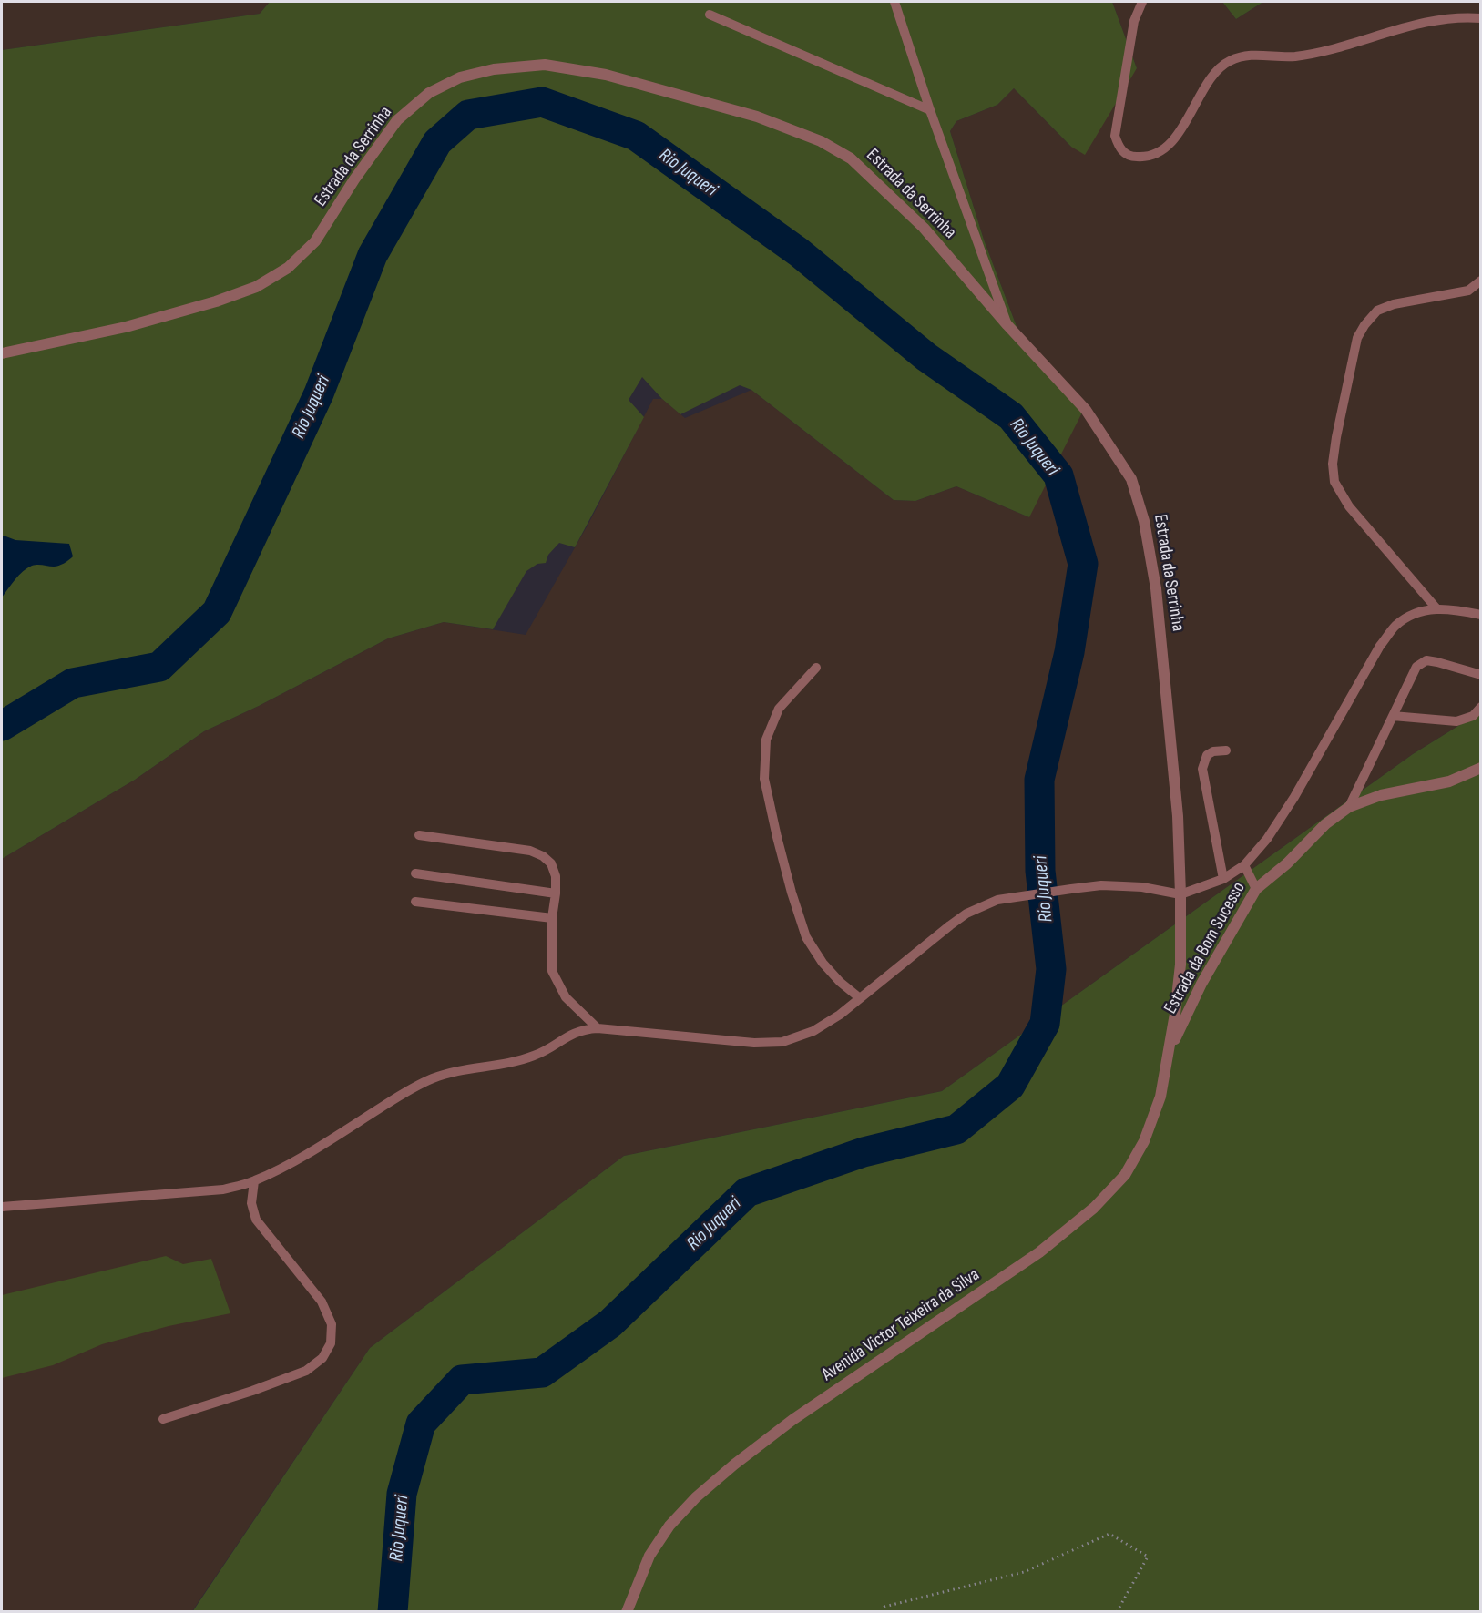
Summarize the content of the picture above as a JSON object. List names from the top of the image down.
{
  "streets": {
    "street": ["Estrada da Serrinha", "Estrada da Bom Sucesso", "Avenida Victor Teixeira da Silva"]
  },
  "crossings": [
    ["Estrada da Serrinha", "Estrada da Bom Sucesso"],
    ["Estrada da Serrinha", "Avenida Victor Teixeira da Silva"],
    ["Estrada da Bom Sucesso", "Avenida Victor Teixeira da Silva"]
  ],
  "water": ["Rio Juqueri"]
}
